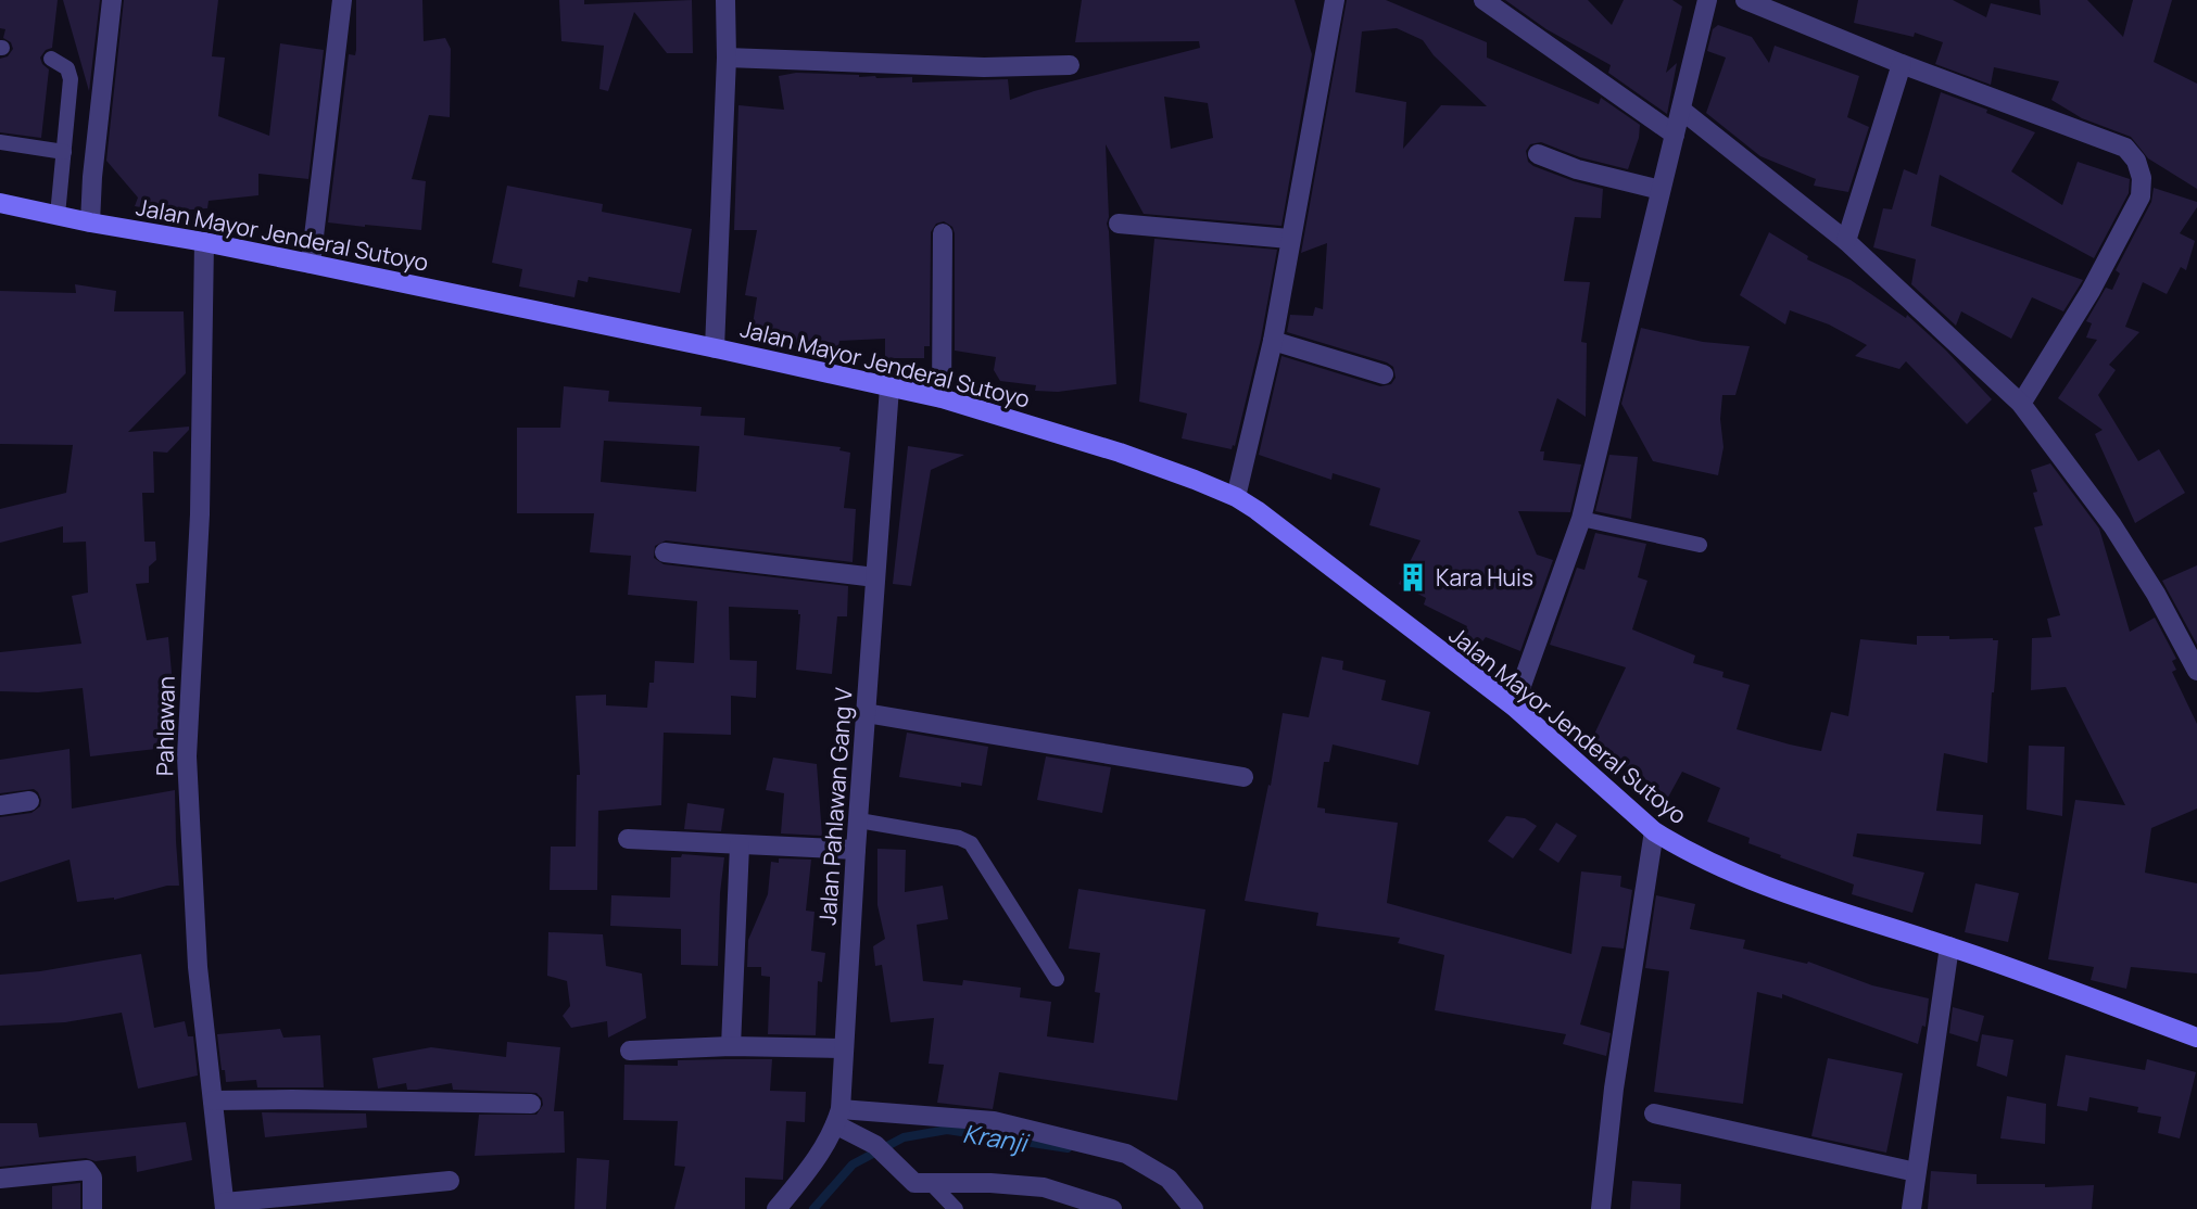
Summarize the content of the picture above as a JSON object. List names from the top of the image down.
{
  "streets": {
    "main road": ["Jalan Mayor Jenderal Sutoyo"],
    "street": ["Pahlawan", "Jalan Pahlawan Gang V"]
  },
  "crossings": [
    ["Jalan Mayor Jenderal Sutoyo", "Pahlawan"],
    ["Jalan Mayor Jenderal Sutoyo", "Jalan Pahlawan Gang V"]
  ],
  "water": ["Kranji"],
  "places": {
    "building": ["Kara Huis"]
  }
}
